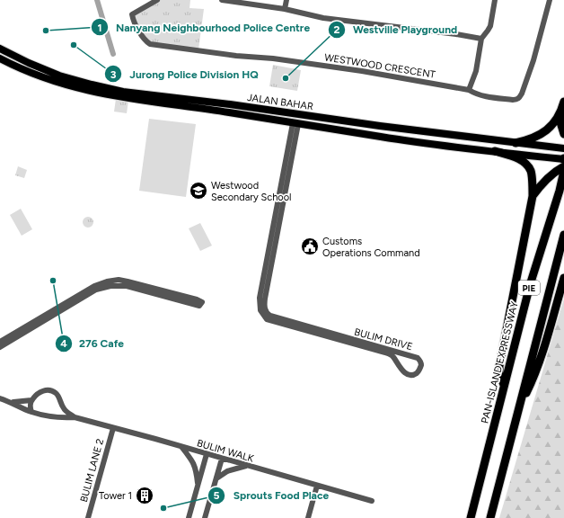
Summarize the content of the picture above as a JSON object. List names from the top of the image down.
{
  "streets": {
    "highway": ["PIE", "PAN-ISLAND EXPRESSWAY"],
    "main road": ["JALAN BAHAR"],
    "street": [
      "WESTWOOD CRESCENT",
      "BULIM DRIVE",
      "BULIM WALK",
      "BULIM LANE 2"
    ]
  },
  "crossings": [
    ["JALAN BAHAR", "BULIM DRIVE"],
    ["BULIM WALK", "BULIM LANE 2"]
  ],
  "places": {
    "other": [
      "Nanyang Neighbourhood Police Centre",
      "Jurong Police Division HQ",
      "Westville Playground",
      "276 Cafe",
      "Sprouts Food Place"
    ],
    "school or university": ["Westwood Secondary School"],
    "public building": ["Customs Operations Command"],
    "building": ["Tower 1"]
  }
}
